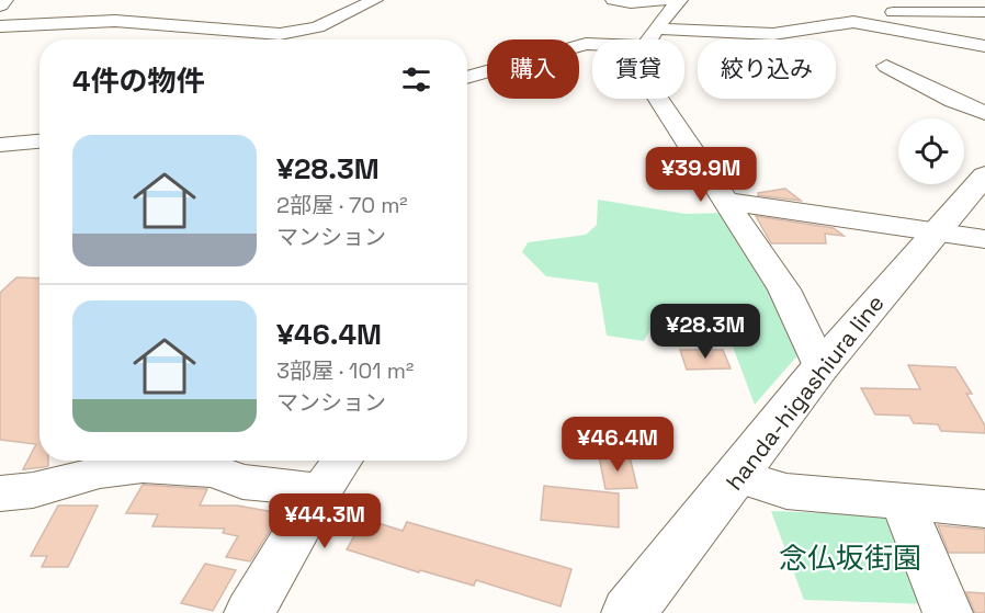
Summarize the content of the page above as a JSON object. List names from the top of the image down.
{
  "streets": {
    "main road": ["handa-higashiura line"]
  },
  "parks": ["念仏坂街園"],
  "page": {
    "chip": ["購入", "賃貸", "絞り込み"],
    "heading": "4件の物件",
    "list": [
      {
        "name": "¥28.3M",
        "note": "2部屋 · 70 m² · マンション"
      },
      {
        "name": "¥46.4M",
        "note": "3部屋 · 101 m² · マンション"
      }
    ],
    "price": [
      "¥39.9M",
      "¥28.3M",
      "¥46.4M",
      "¥44.3M"
    ]
  }
}
